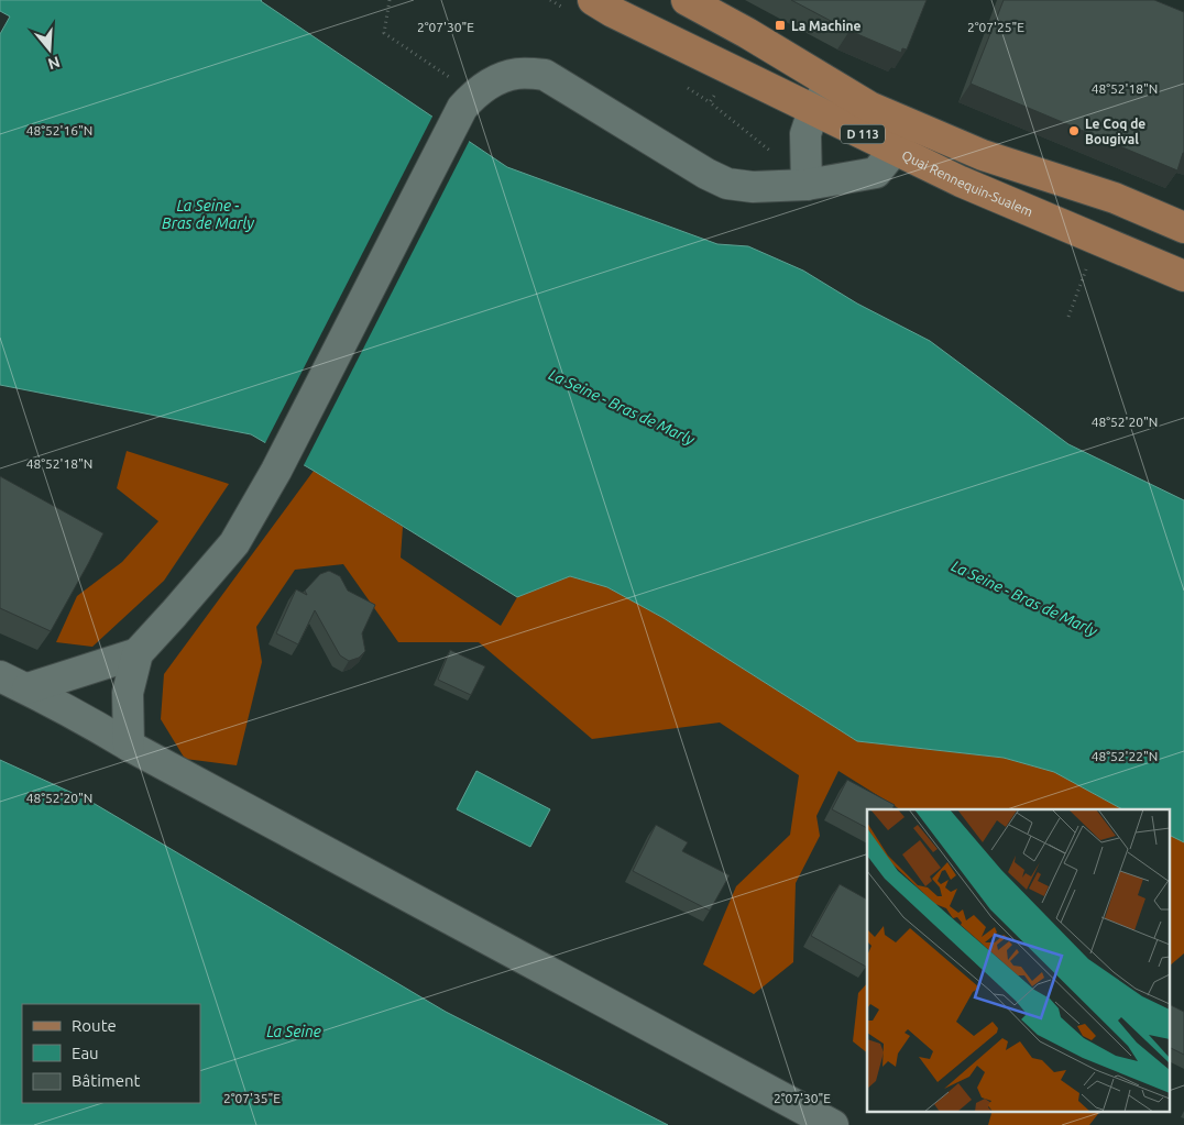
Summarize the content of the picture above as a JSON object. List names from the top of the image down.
{
  "streets": {
    "main road": ["D 113", "Quai Rennequin-Sualem"]
  },
  "water": ["La Seine - Bras de Marly", "La Seine"],
  "places": {
    "transit": ["La Machine"],
    "other": ["Le Coq de Bougival"]
  },
  "legend": ["Route", "Eau", "Bâtiment"],
  "north": "bottom",
  "coordinates": [
    "2°07'30\"E",
    "2°07'25\"E",
    "48°52'18\"N",
    "48°52'16\"N",
    "48°52'20\"N",
    "48°52'22\"N",
    "2°07'35\"E"
  ]
}
